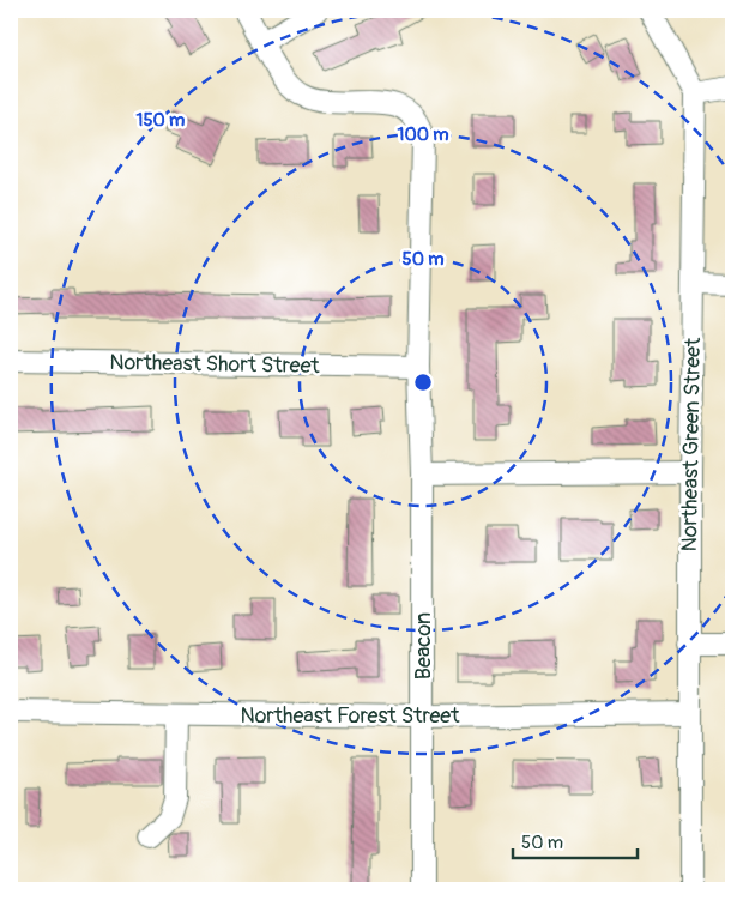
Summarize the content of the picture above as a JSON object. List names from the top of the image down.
{
  "streets": {
    "street": [
      "Northeast Short Street",
      "Northeast Green Street",
      "Beacon",
      "Northeast Forest Street"
    ]
  },
  "crossings": [
    ["Northeast Short Street", "Beacon"],
    ["Northeast Green Street", "Northeast Forest Street"],
    ["Beacon", "Northeast Forest Street"]
  ],
  "scale_bar": "50 m",
  "rings": ["150 m", "100 m", "50 m"]
}
